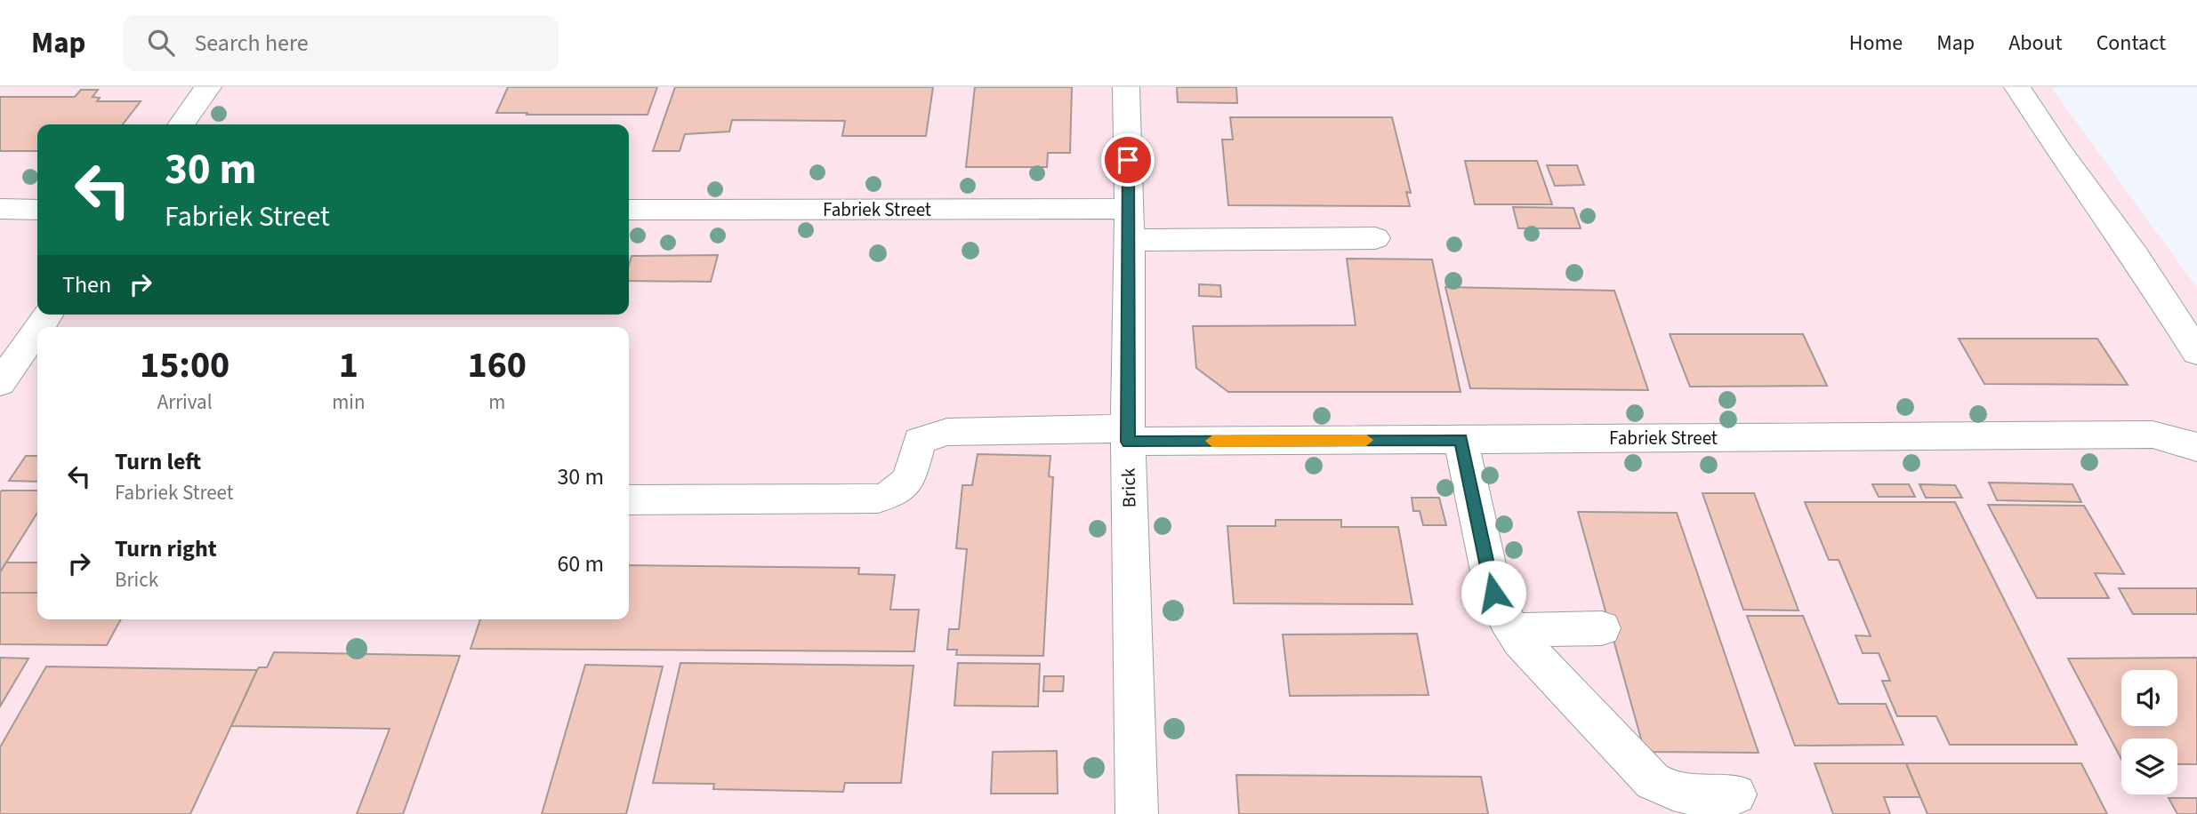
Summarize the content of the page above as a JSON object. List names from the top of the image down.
{
  "streets": {
    "street": ["Fabriek Street", "Brick"]
  },
  "crossings": [
    ["Fabriek Street", "Brick"]
  ],
  "page": {
    "header": "Map",
    "search": "Search here",
    "nav": [
      "Home",
      "Map",
      "About",
      "Contact"
    ],
    "turn": ["30 m", "Fabriek Street"],
    "then": "Then",
    "eta": [
      "15:00",
      "Arrival",
      "1",
      "min",
      "160",
      "m"
    ],
    "list": [
      {
        "name": "Turn left",
        "note": "Fabriek Street",
        "value": "30 m"
      },
      {
        "name": "Turn right",
        "note": "Brick",
        "value": "60 m"
      }
    ]
  }
}
